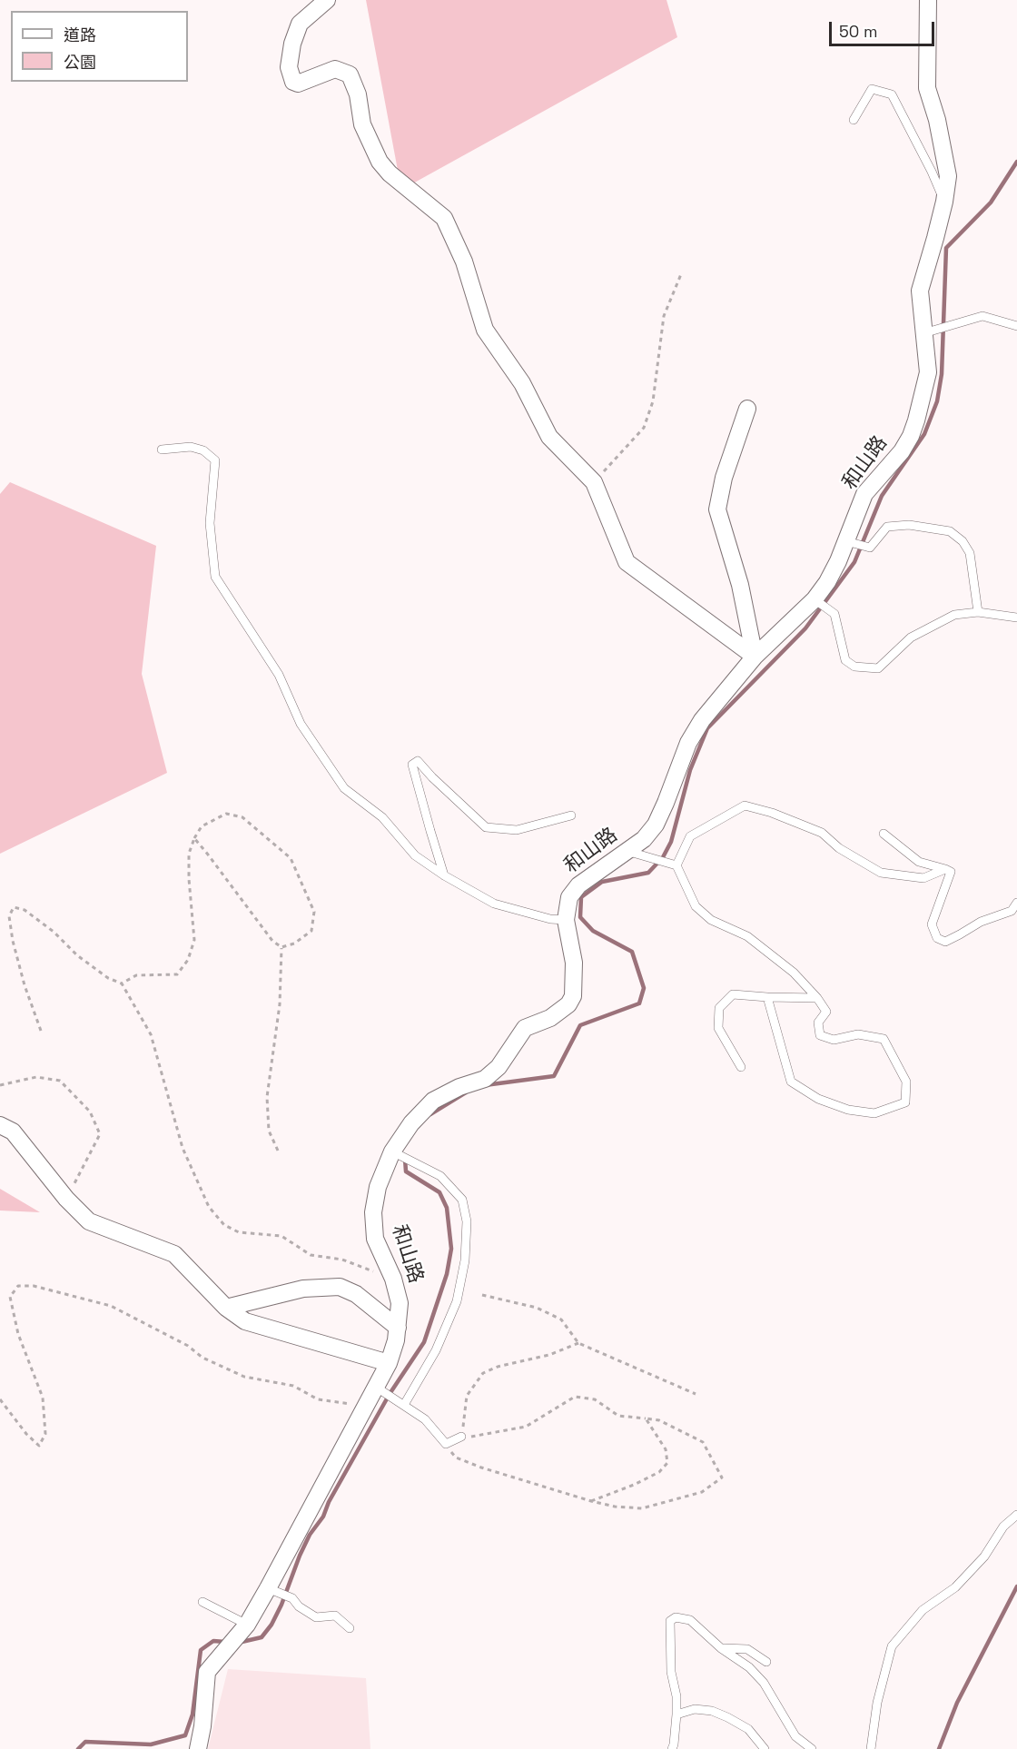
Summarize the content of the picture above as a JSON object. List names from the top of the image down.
{
  "streets": {
    "street": ["和山路"]
  },
  "legend": ["道路", "公園"],
  "scale_bar": "50 m"
}
